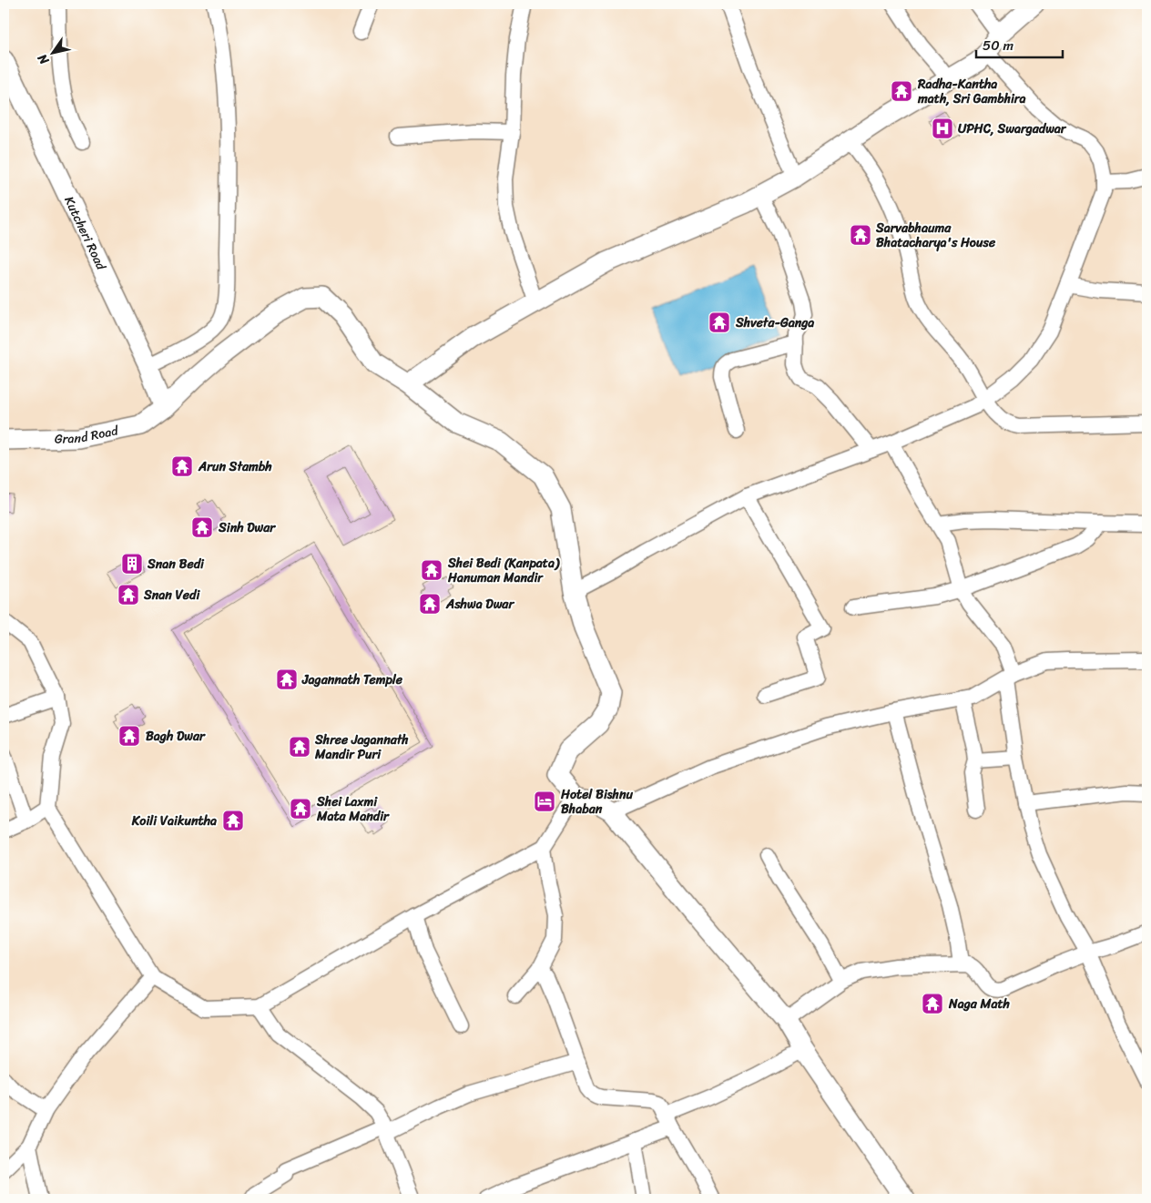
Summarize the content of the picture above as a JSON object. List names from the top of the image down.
{
  "streets": {
    "main road": ["Kutcheri Road", "Grand Road"]
  },
  "crossings": [
    ["Kutcheri Road", "Grand Road"]
  ],
  "places": {
    "temple": [
      "Radha-Kantha math, Sri Gambhira",
      "Sarvabhauma Bhatacharya's House",
      "Shveta-Ganga",
      "Arun Stambh",
      "Sinh Dwar",
      "Shei Bedi (Kanpata) Hanuman Mandir",
      "Snan Vedi",
      "Ashwa Dwar",
      "Jagannath Temple",
      "Bagh Dwar",
      "Shree Jagannath Mandir Puri",
      "Shei Laxmi Mata Mandir",
      "Koili Vaikuntha",
      "Naga Math"
    ],
    "hospital": ["UPHC, Swargadwar"],
    "building": ["Snan Bedi"],
    "hotel": ["Hotel Bishnu Bhaban"]
  },
  "scale_bar": "50 m",
  "north": "bottom left"
}
